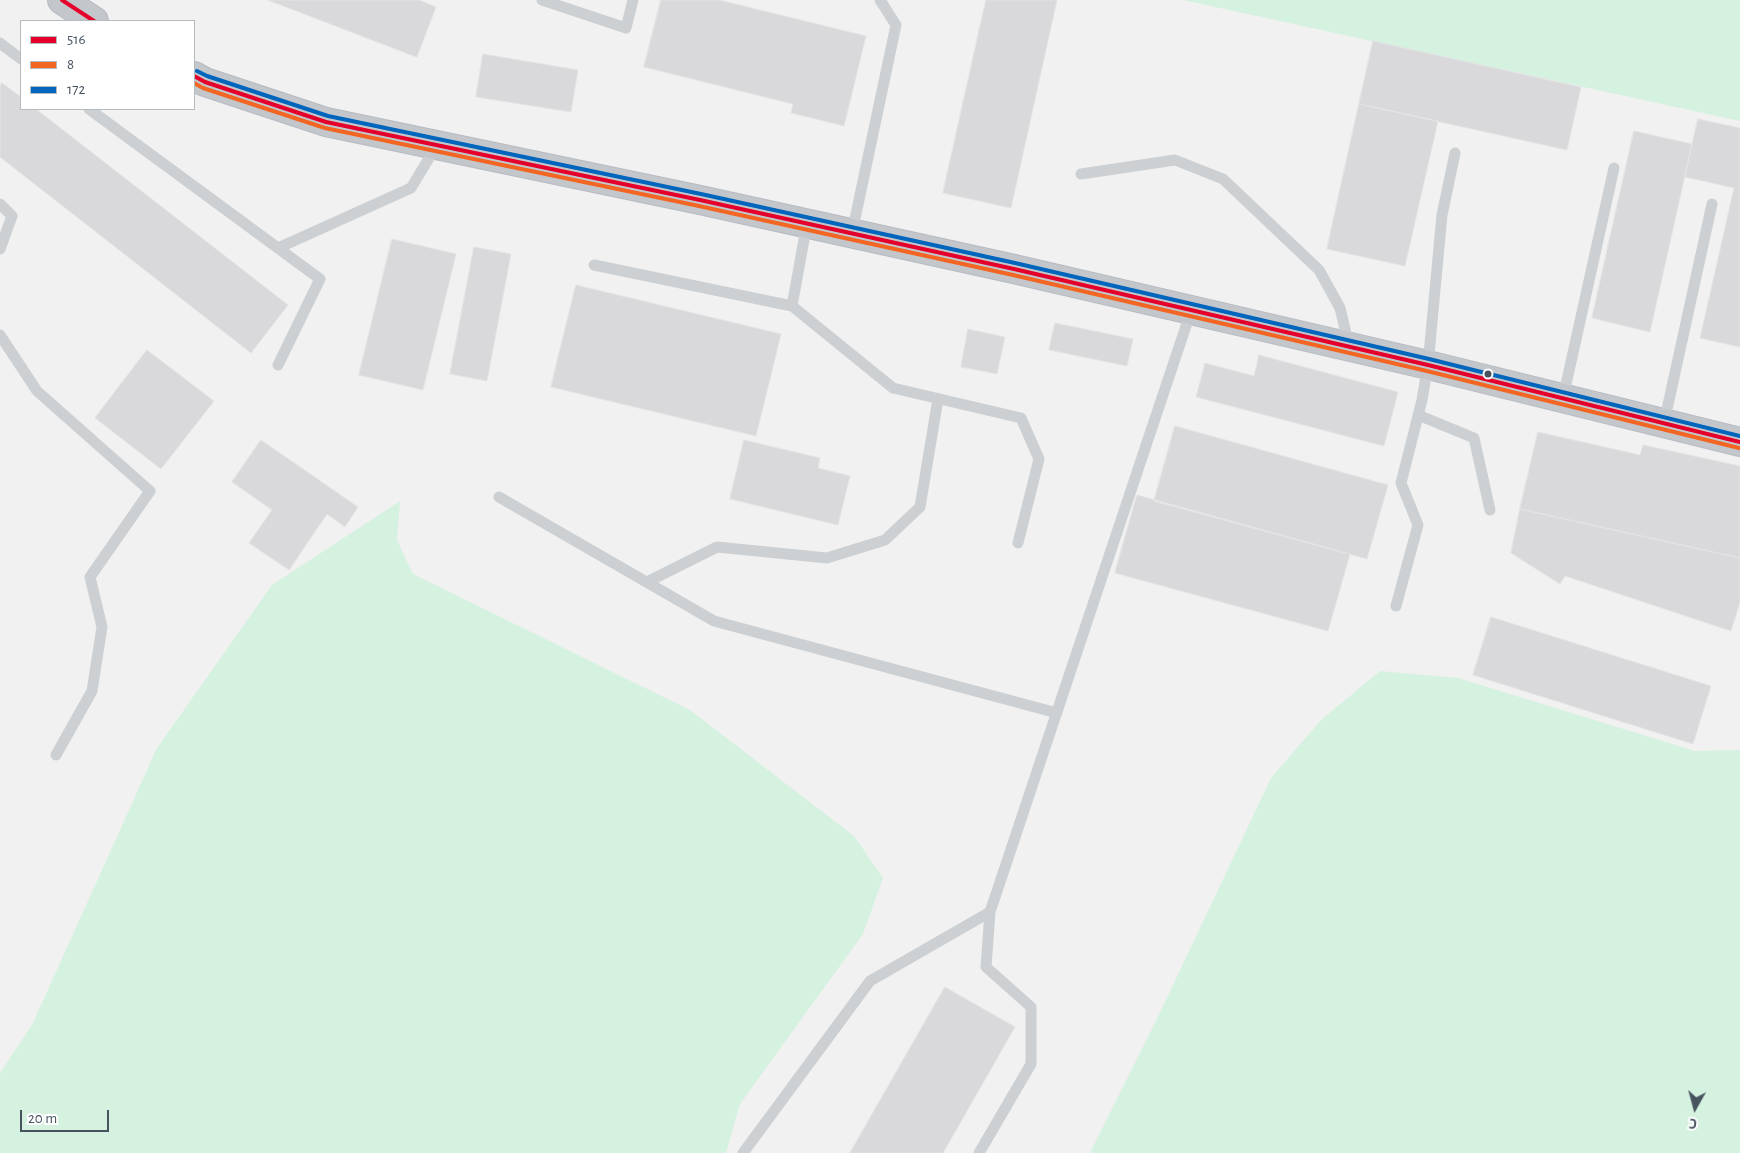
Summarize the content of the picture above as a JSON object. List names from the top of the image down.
{
  "lines": ["transit line 516", "transit line 172", "transit line 8"],
  "legend": ["516", "8", "172"],
  "scale_bar": "20 m",
  "north": "bottom"
}
